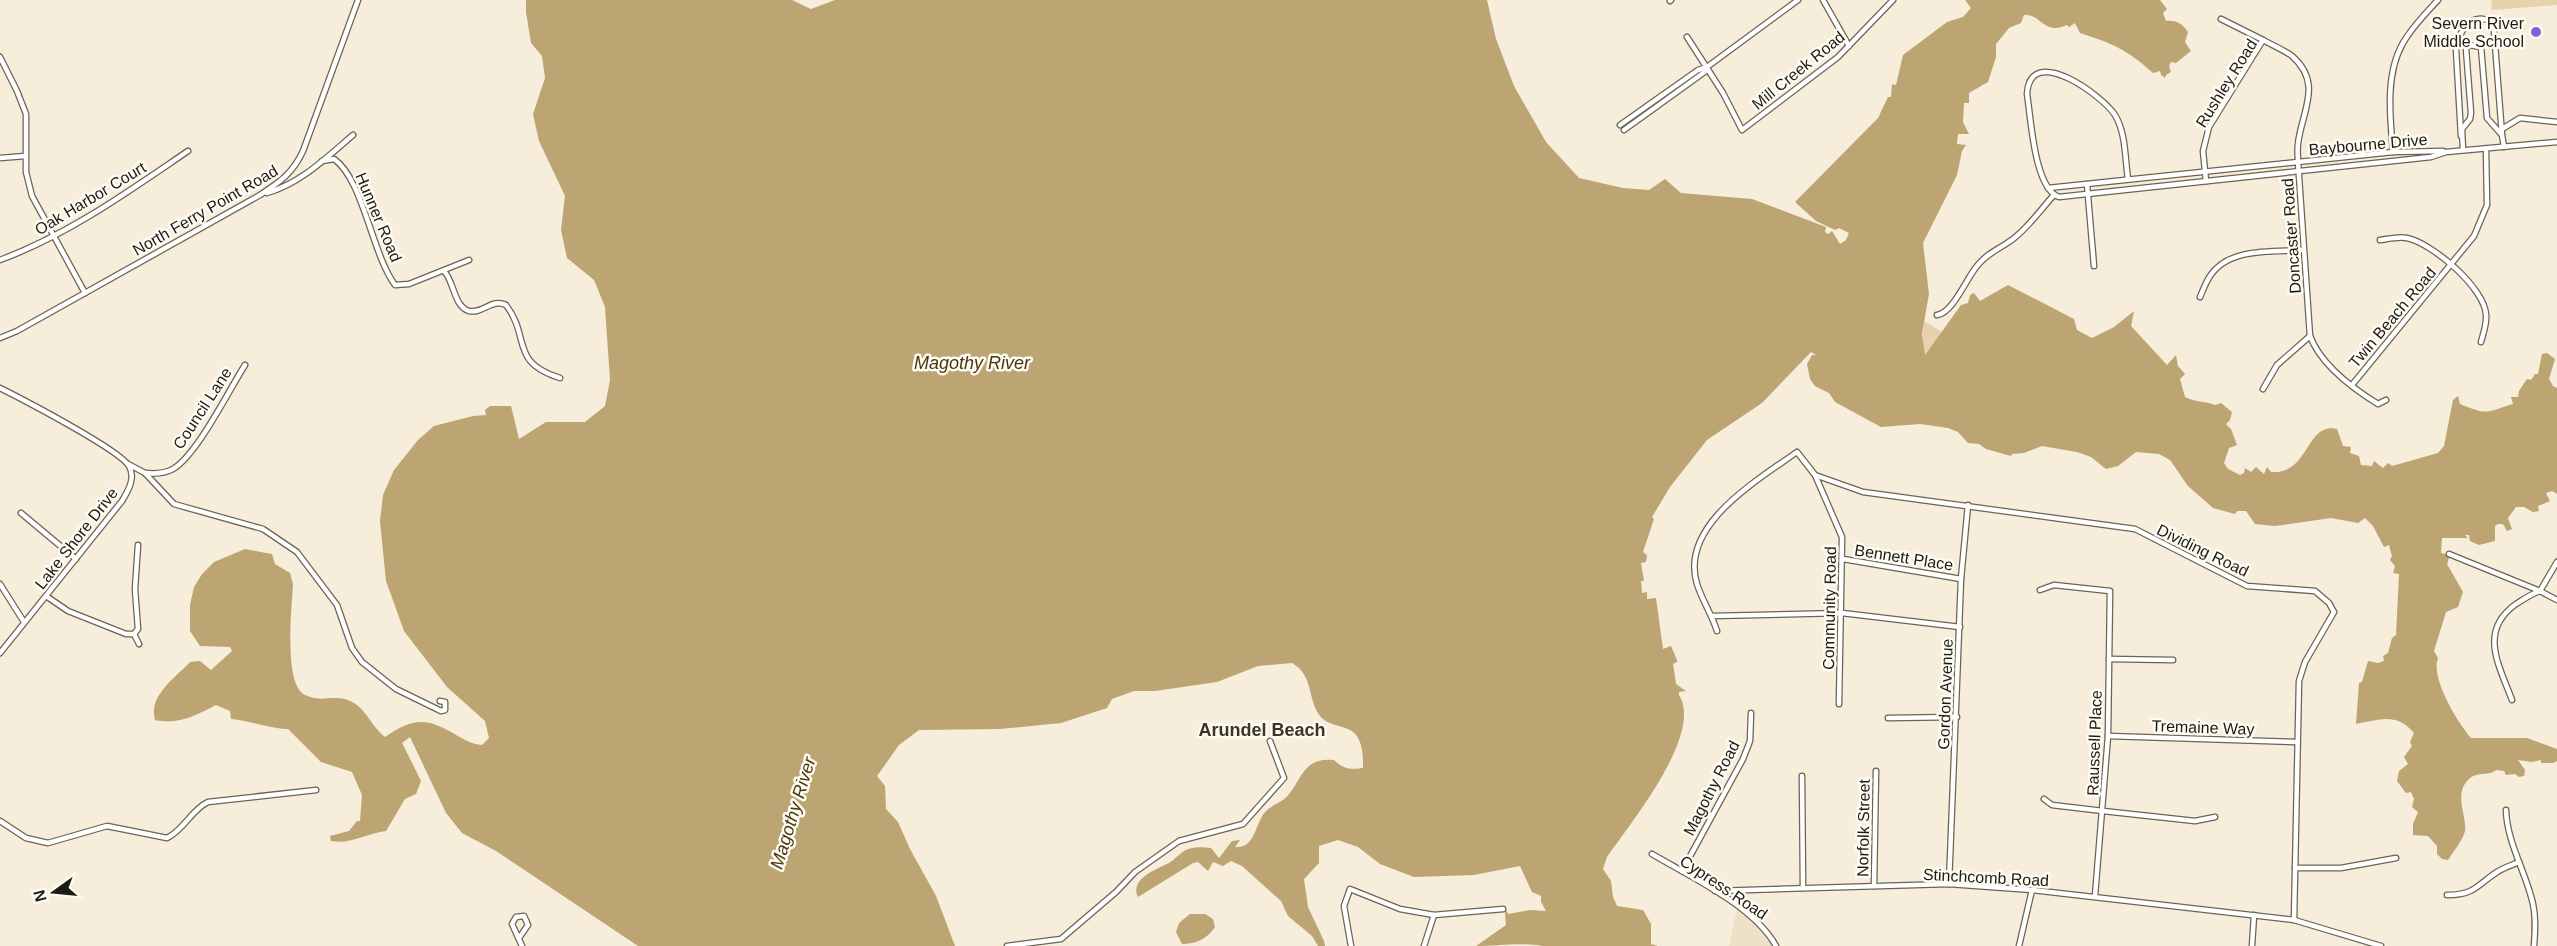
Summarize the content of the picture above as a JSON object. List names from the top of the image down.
{
  "streets": {
    "street": [
      "Mill Creek Road",
      "Rushley Road",
      "Baybourne Drive",
      "Oak Harbor Court",
      "North Ferry Point Road",
      "Hunner Road",
      "Doncaster Road",
      "Twin Beach Road",
      "Council Lane",
      "Lake Shore Drive",
      "Dividing Road",
      "Bennett Place",
      "Community Road",
      "Gordon Avenue",
      "Tremaine Way",
      "Raussell Place",
      "Magothy Road",
      "Norfolk Street",
      "Stinchcomb Road",
      "Cypress Road"
    ]
  },
  "crossings": [
    ["Rushley Road", "Baybourne Drive"],
    ["Rushley Road", "Doncaster Road"],
    ["Baybourne Drive", "Doncaster Road"],
    ["Doncaster Road", "Twin Beach Road"],
    ["Dividing Road", "Community Road"],
    ["Dividing Road", "Gordon Avenue"],
    ["Dividing Road", "Tremaine Way"],
    ["Dividing Road", "Stinchcomb Road"],
    ["Bennett Place", "Community Road"],
    ["Bennett Place", "Gordon Avenue"],
    ["Gordon Avenue", "Stinchcomb Road"],
    ["Tremaine Way", "Raussell Place"],
    ["Raussell Place", "Stinchcomb Road"],
    ["Magothy Road", "Cypress Road"],
    ["Norfolk Street", "Stinchcomb Road"],
    ["Stinchcomb Road", "Cypress Road"]
  ],
  "districts": ["Arundel Beach"],
  "water": ["Magothy River"],
  "places": ["Severn River Middle School"],
  "north": "left"
}
